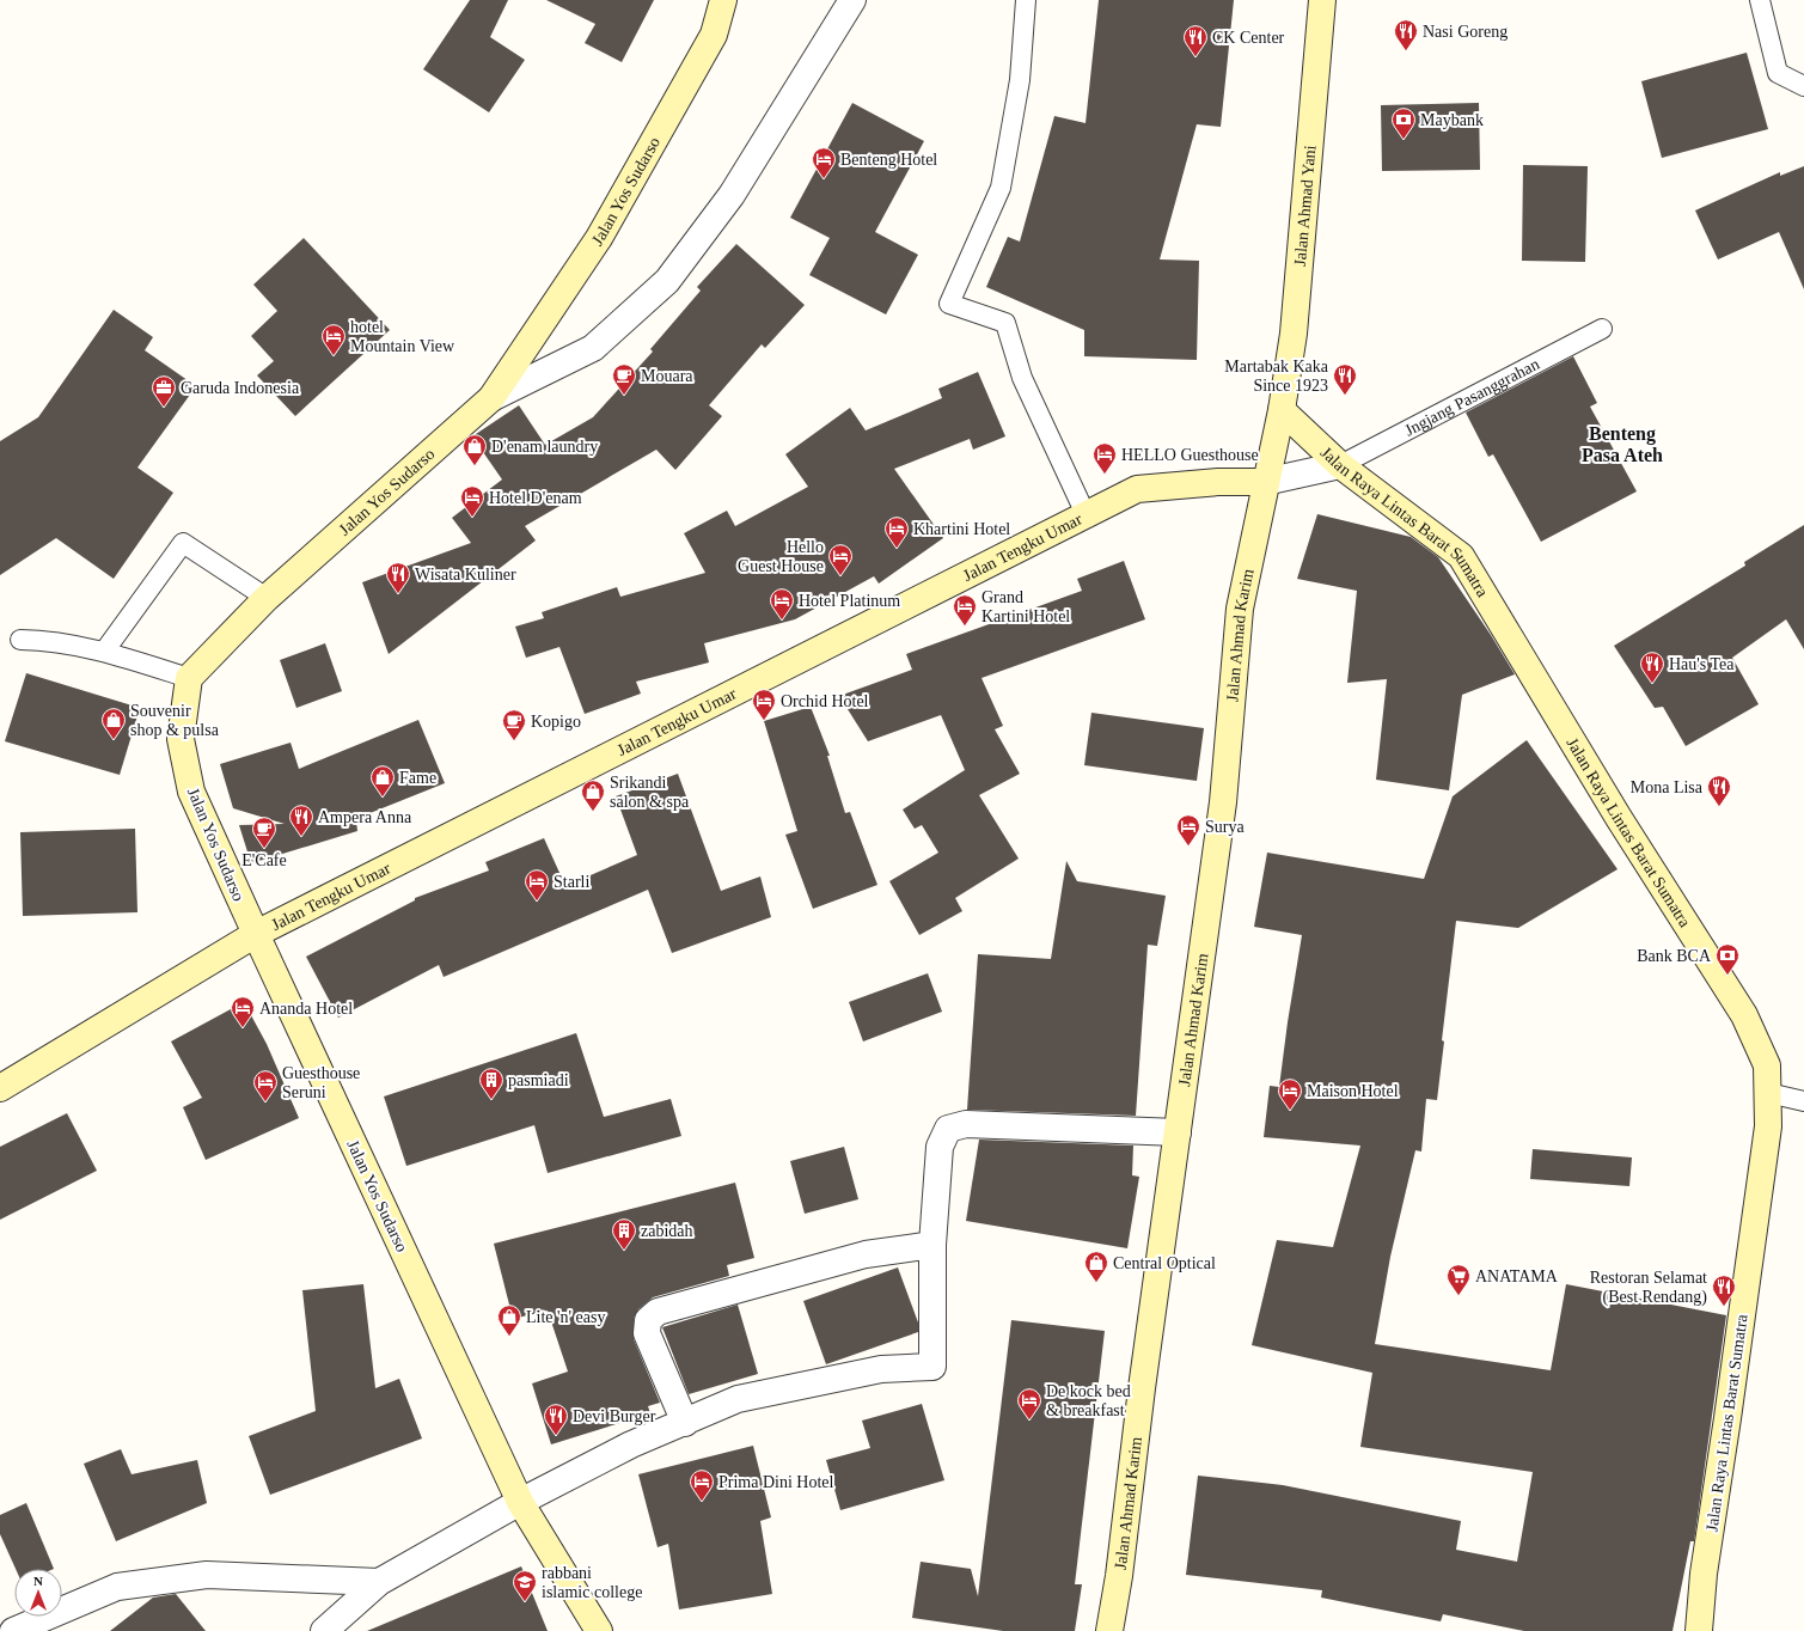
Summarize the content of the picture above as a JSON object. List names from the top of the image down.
{
  "streets": {
    "street": [
      "Jalan Yos Sudarso",
      "Jalan Ahmad Yani",
      "Jalan Raya Lintas Barat Sumatra",
      "Jalan Tengku Umar",
      "Jalan Ahmad Karim"
    ],
    "lane": ["Jngjang Pasanggrahan"]
  },
  "crossings": [
    ["Jalan Yos Sudarso", "Jalan Tengku Umar"],
    ["Jalan Ahmad Yani", "Jalan Raya Lintas Barat Sumatra"],
    ["Jalan Ahmad Yani", "Jalan Ahmad Karim"],
    ["Jngjang Pasanggrahan", "Jalan Raya Lintas Barat Sumatra"],
    ["Jalan Raya Lintas Barat Sumatra", "Jalan Ahmad Karim"],
    ["Jalan Tengku Umar", "Jalan Ahmad Karim"]
  ],
  "districts": ["Benteng Pasa Ateh"],
  "places": {
    "restaurant": [
      "Nasi Goreng",
      "CK Center",
      "Martabak Kaka Since 1923",
      "Wisata Kuliner",
      "Hau's Tea",
      "Mona Lisa",
      "Ampera Anna",
      "Restoran Selamat (Best Rendang)",
      "Devi Burger"
    ],
    "bank": ["Maybank", "Bank BCA"],
    "hotel": [
      "Benteng Hotel",
      "hotel Mountain View",
      "HELLO Guesthouse",
      "Hotel D'enam",
      "Khartini Hotel",
      "Hello Guest House",
      "Hotel Platinum",
      "Grand Kartini Hotel",
      "Orchid Hotel",
      "Surya",
      "Starli",
      "Ananda Hotel",
      "Guesthouse Seruni",
      "Maison Hotel",
      "De kock bed & breakfast",
      "Prima Dini Hotel"
    ],
    "cafe": ["Mouara", "Kopigo", "E'Cafe"],
    "office": ["Garuda Indonesia"],
    "shop": [
      "D'enam laundry",
      "Souvenir shop & pulsa",
      "Fame",
      "Srikandi salon & spa",
      "Central Optical",
      "Lite 'n' easy"
    ],
    "building": ["pasmiadi", "zabidah"],
    "supermarket": ["ANATAMA"],
    "school or university": ["rabbani islamic college"]
  },
  "north": "top"
}
